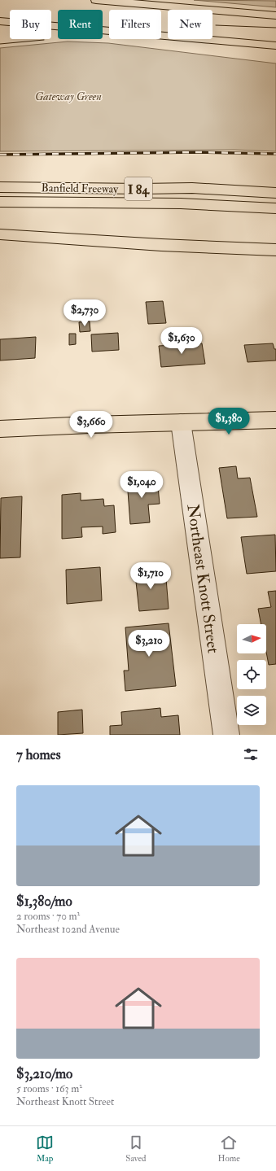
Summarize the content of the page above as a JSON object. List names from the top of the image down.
{
  "streets": {
    "main road": ["Banfield Freeway", "I 84"],
    "street": ["Northeast Knott Street"]
  },
  "parks": ["Gateway Green"],
  "north": "right",
  "page": {
    "chip": [
      "Buy",
      "Rent",
      "Filters",
      "New"
    ],
    "price": [
      "$2,730",
      "$1,630",
      "$1,380",
      "$3,660",
      "$1,040",
      "$1,710",
      "$3,210"
    ],
    "heading": "7 homes",
    "list": [
      {
        "name": "$1,380/mo",
        "note": "2 rooms · 70 m² · Northeast 102nd Avenue"
      },
      {
        "name": "$3,210/mo",
        "note": "5 rooms · 163 m² · Northeast Knott Street"
      }
    ],
    "tabs": ["Map", "Saved", "Home"]
  }
}
